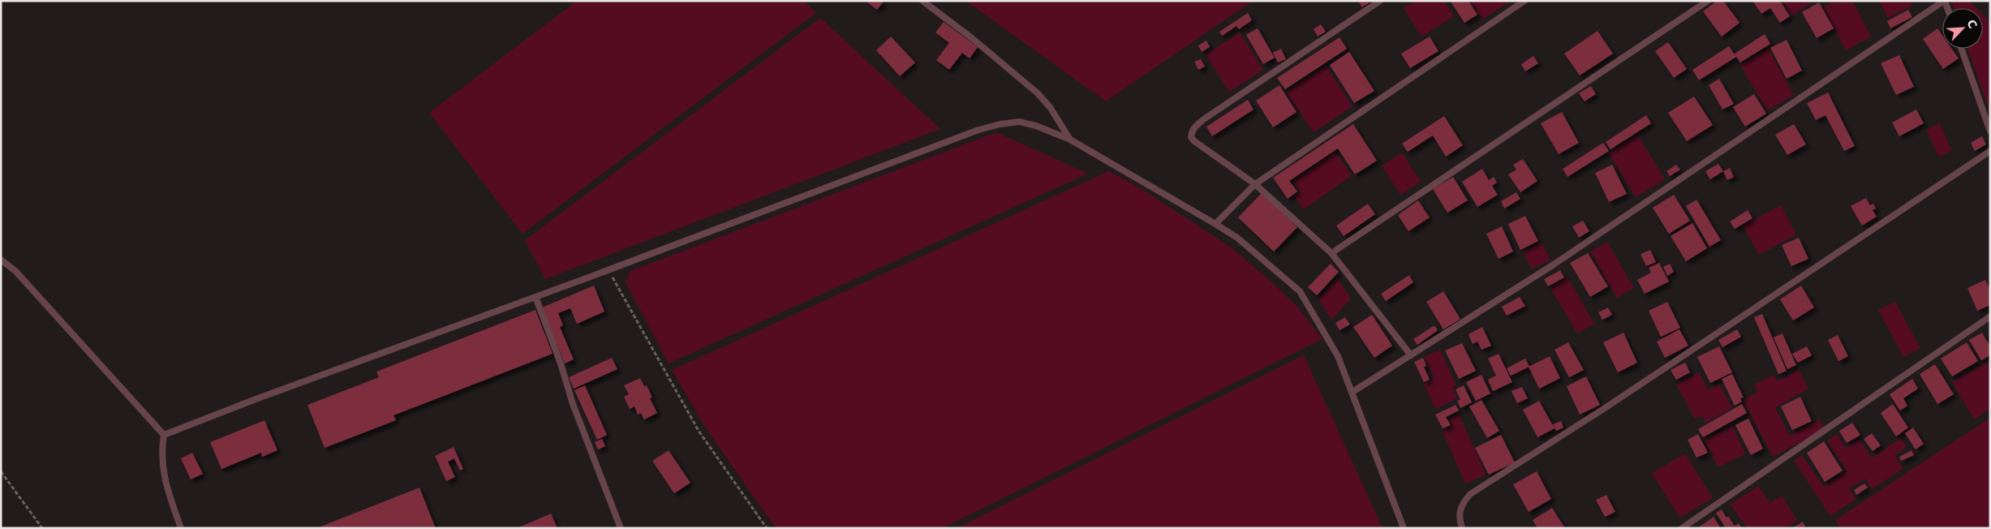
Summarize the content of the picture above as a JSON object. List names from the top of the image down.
{
  "north": "top right"
}
